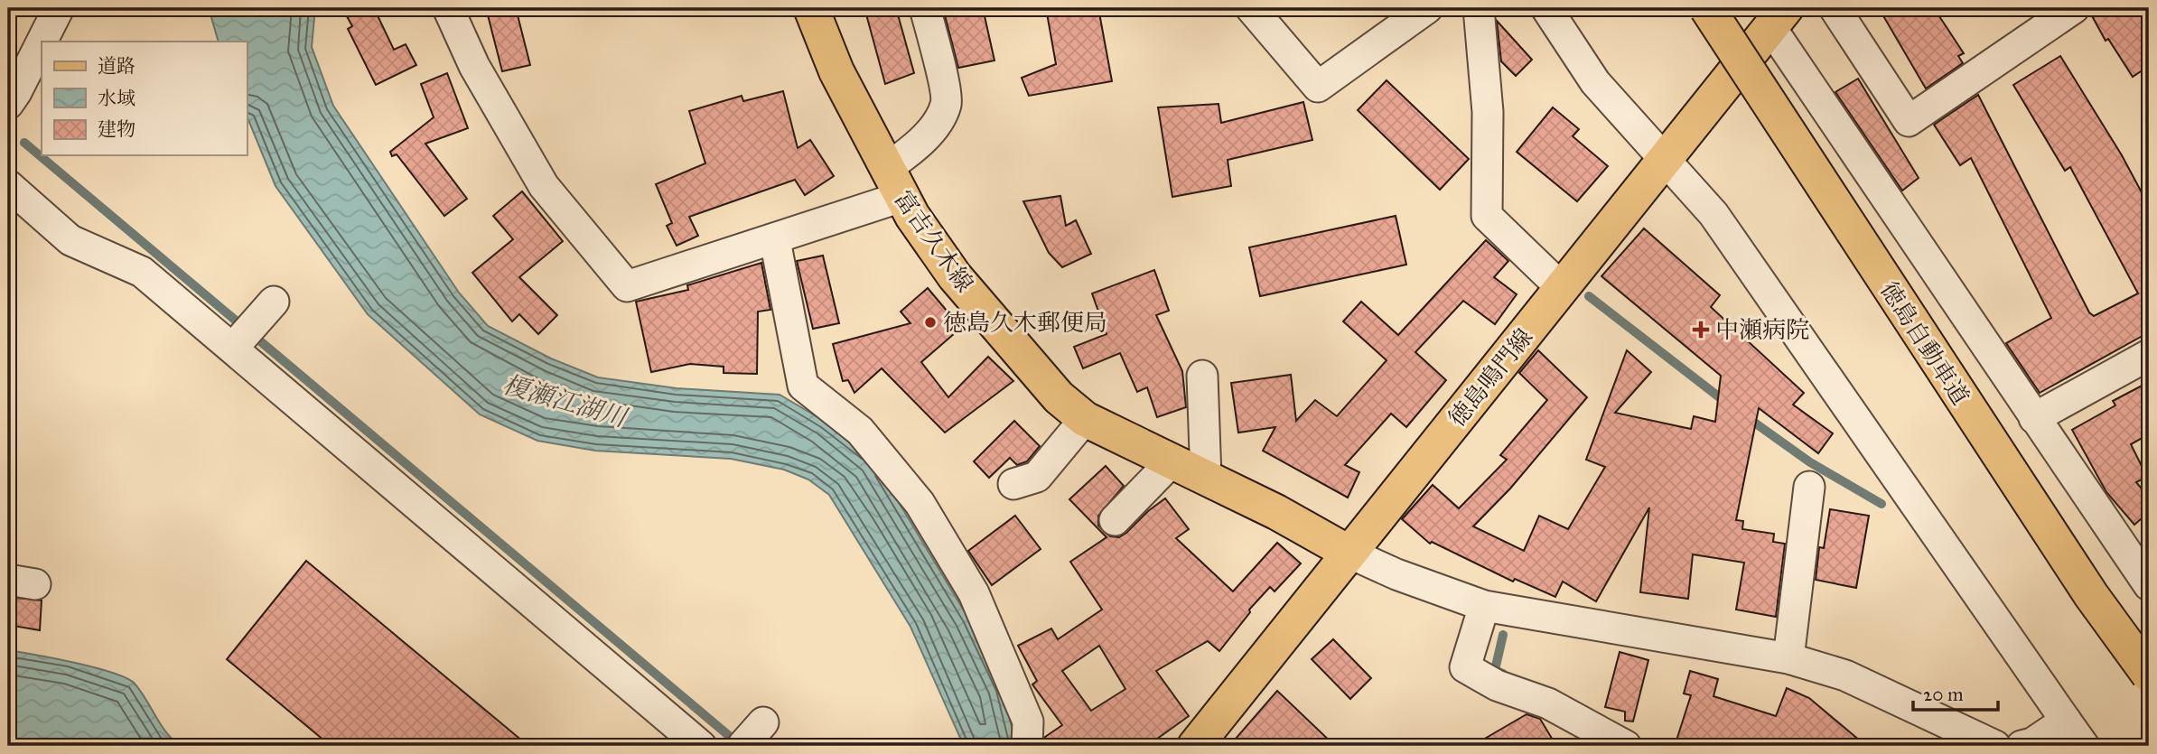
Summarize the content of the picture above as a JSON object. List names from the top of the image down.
{
  "streets": {
    "main road": ["富吉久木線", "徳島自動車道", "徳島鳴門線"]
  },
  "crossings": [
    ["富吉久木線", "徳島鳴門線"]
  ],
  "water": ["榎瀬江湖川"],
  "places": {
    "other": ["徳島久木郵便局"],
    "health": ["中瀬病院"]
  },
  "legend": ["道路", "水域", "建物"],
  "scale_bar": "20 m"
}
